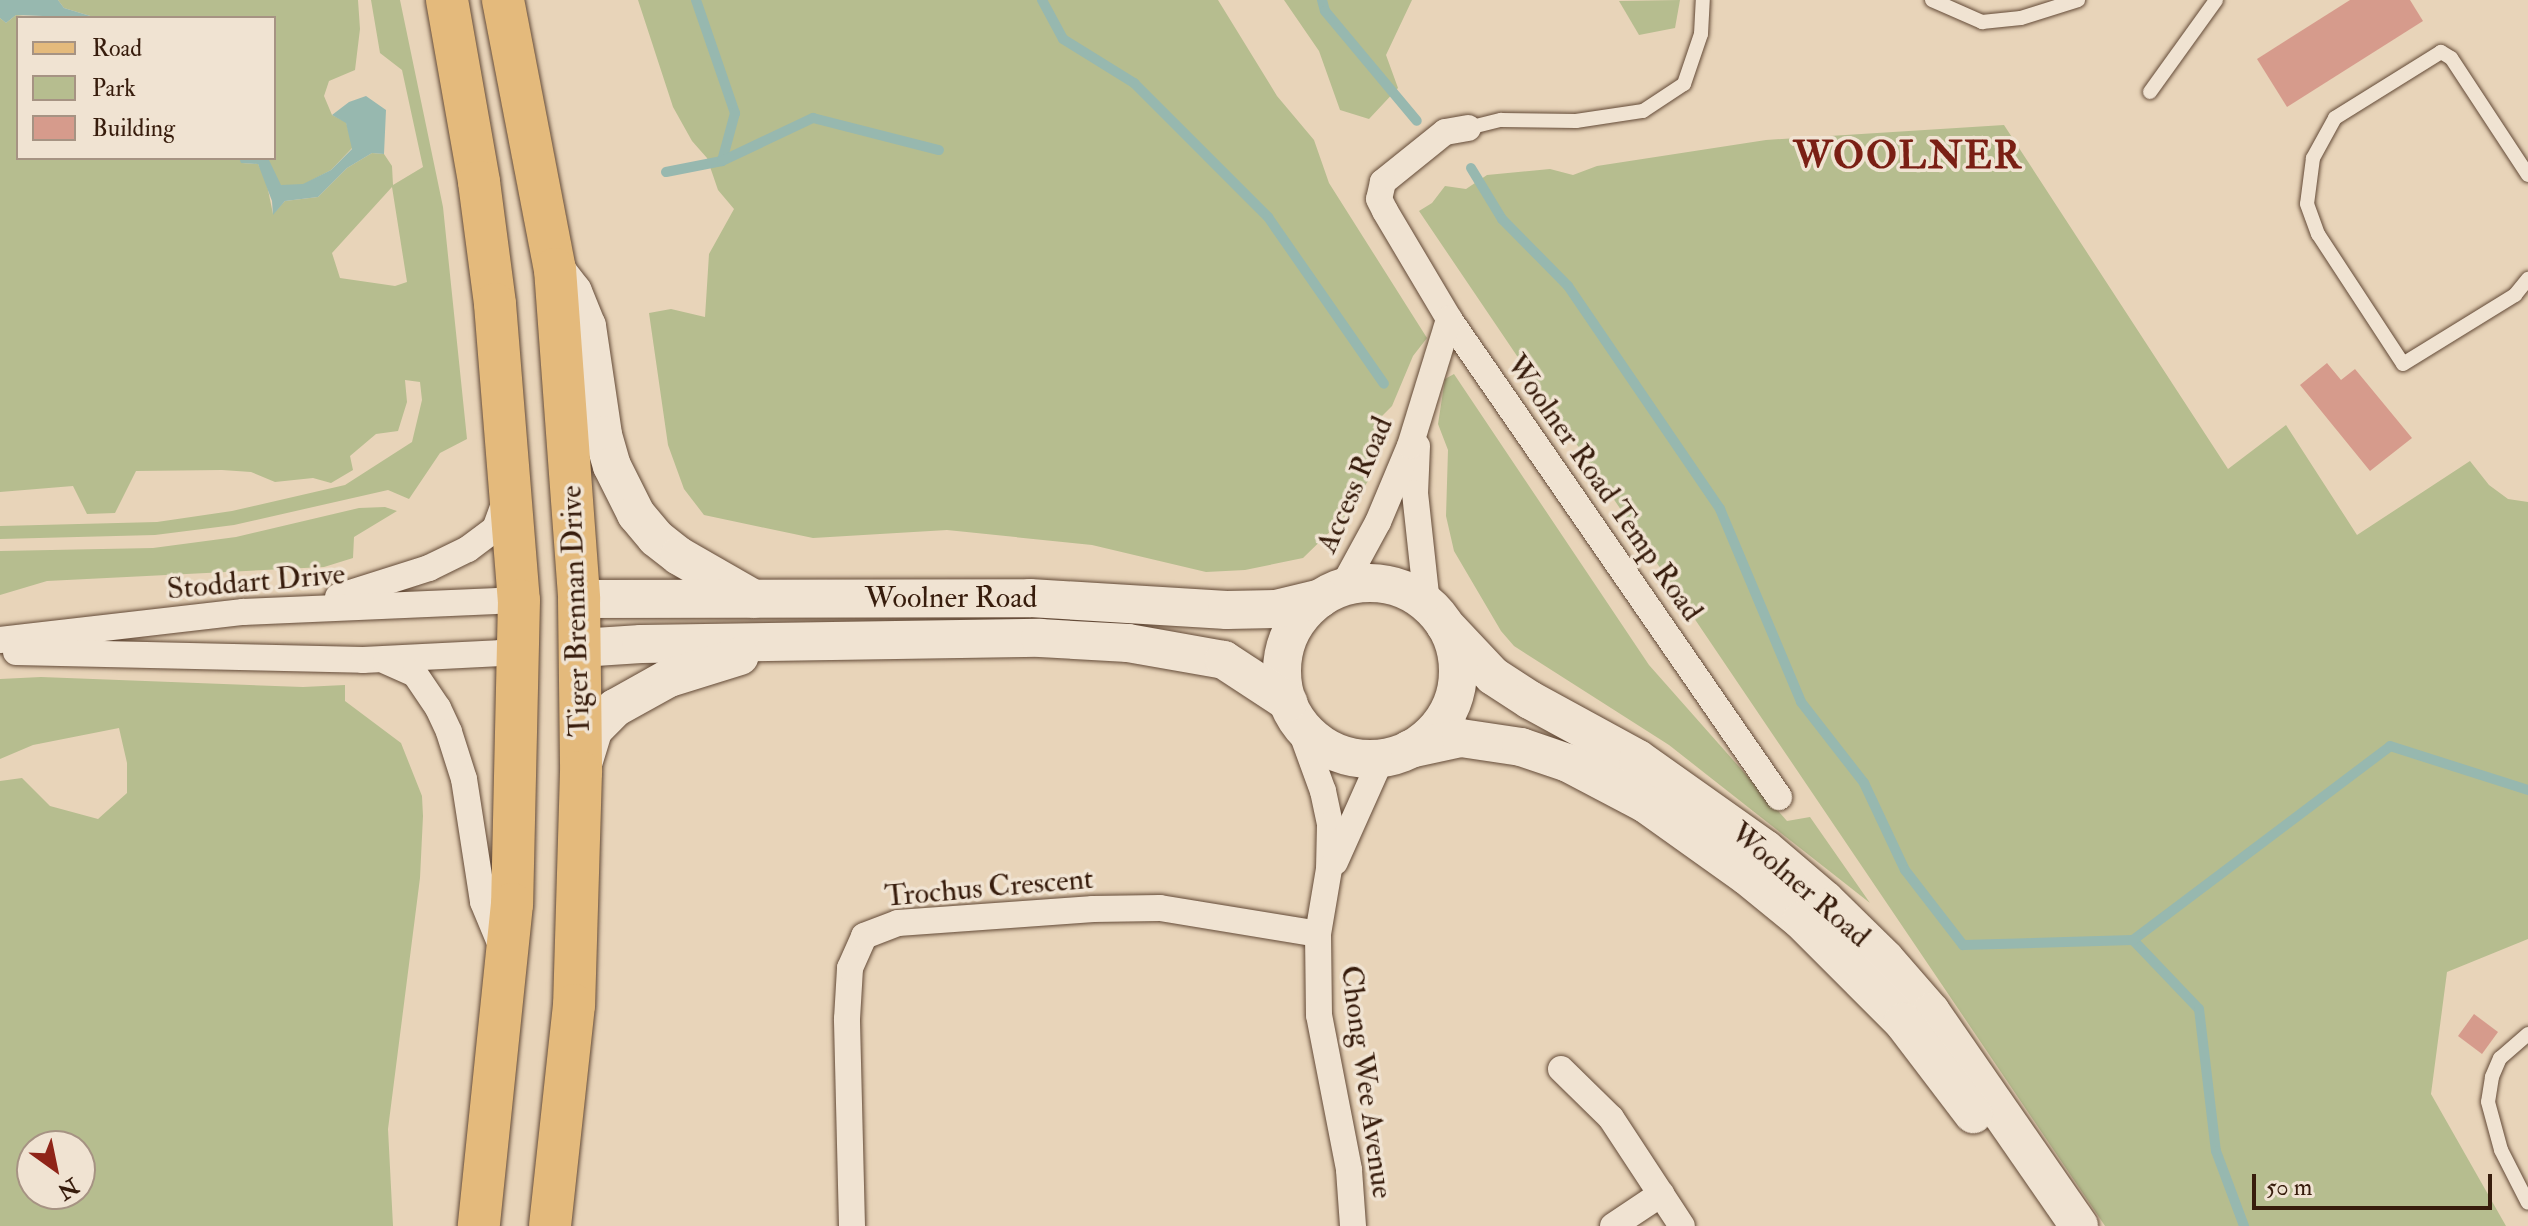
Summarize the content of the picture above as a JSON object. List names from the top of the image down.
{
  "streets": {
    "main road": ["Woolner Road", "Tiger Brennan Drive"],
    "street": [
      "Access Road",
      "Woolner Road Temp Road",
      "Stoddart Drive",
      "Trochus Crescent",
      "Chong Wee Avenue"
    ]
  },
  "crossings": [
    ["Access Road", "Woolner Road Temp Road"],
    ["Access Road", "Woolner Road"],
    ["Access Road", "Chong Wee Avenue"],
    ["Stoddart Drive", "Tiger Brennan Drive"],
    ["Woolner Road", "Tiger Brennan Drive"],
    ["Woolner Road", "Chong Wee Avenue"],
    ["Trochus Crescent", "Chong Wee Avenue"]
  ],
  "districts": ["WOOLNER"],
  "legend": ["Road", "Park", "Building"],
  "scale_bar": "50 m",
  "north": "bottom right"
}
